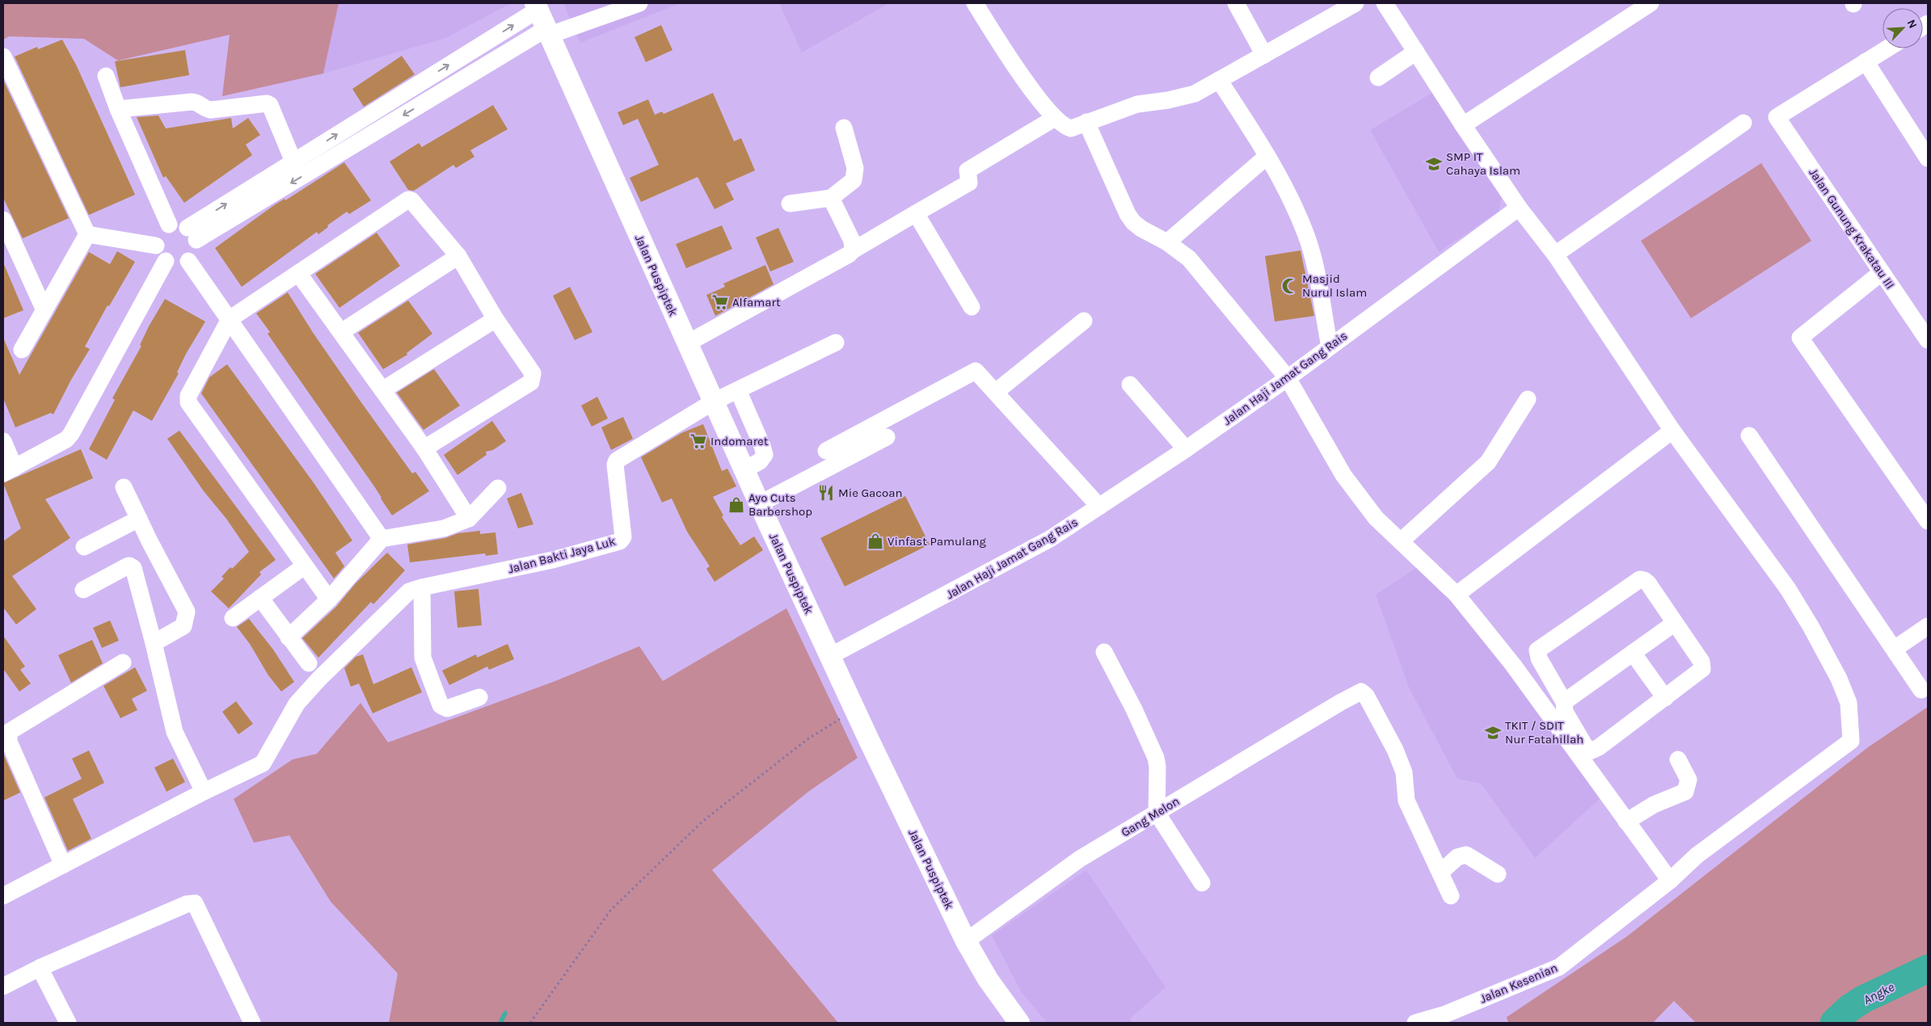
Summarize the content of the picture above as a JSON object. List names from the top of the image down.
{
  "streets": {
    "main road": ["Jalan Puspiptek"],
    "street": [
      "Jalan Gunung Krakatau III",
      "Jalan Haji Jamat Gang Rais",
      "Jalan Bakti Jaya Luk",
      "Gang Melon",
      "Jalan Kesenian"
    ]
  },
  "crossings": [
    ["Jalan Puspiptek", "Jalan Haji Jamat Gang Rais"],
    ["Jalan Puspiptek", "Jalan Bakti Jaya Luk"],
    ["Jalan Puspiptek", "Gang Melon"]
  ],
  "water": ["Angke"],
  "places": {
    "school or university": ["SMP IT Cahaya Islam", "TKIT / SDIT Nur Fatahillah"],
    "mosque": ["Masjid Nurul Islam"],
    "supermarket": ["Alfamart", "Indomaret"],
    "restaurant": ["Mie Gacoan"],
    "shop": ["Ayo Cuts Barbershop", "Vinfast Pamulang"]
  },
  "north": "top right"
}
